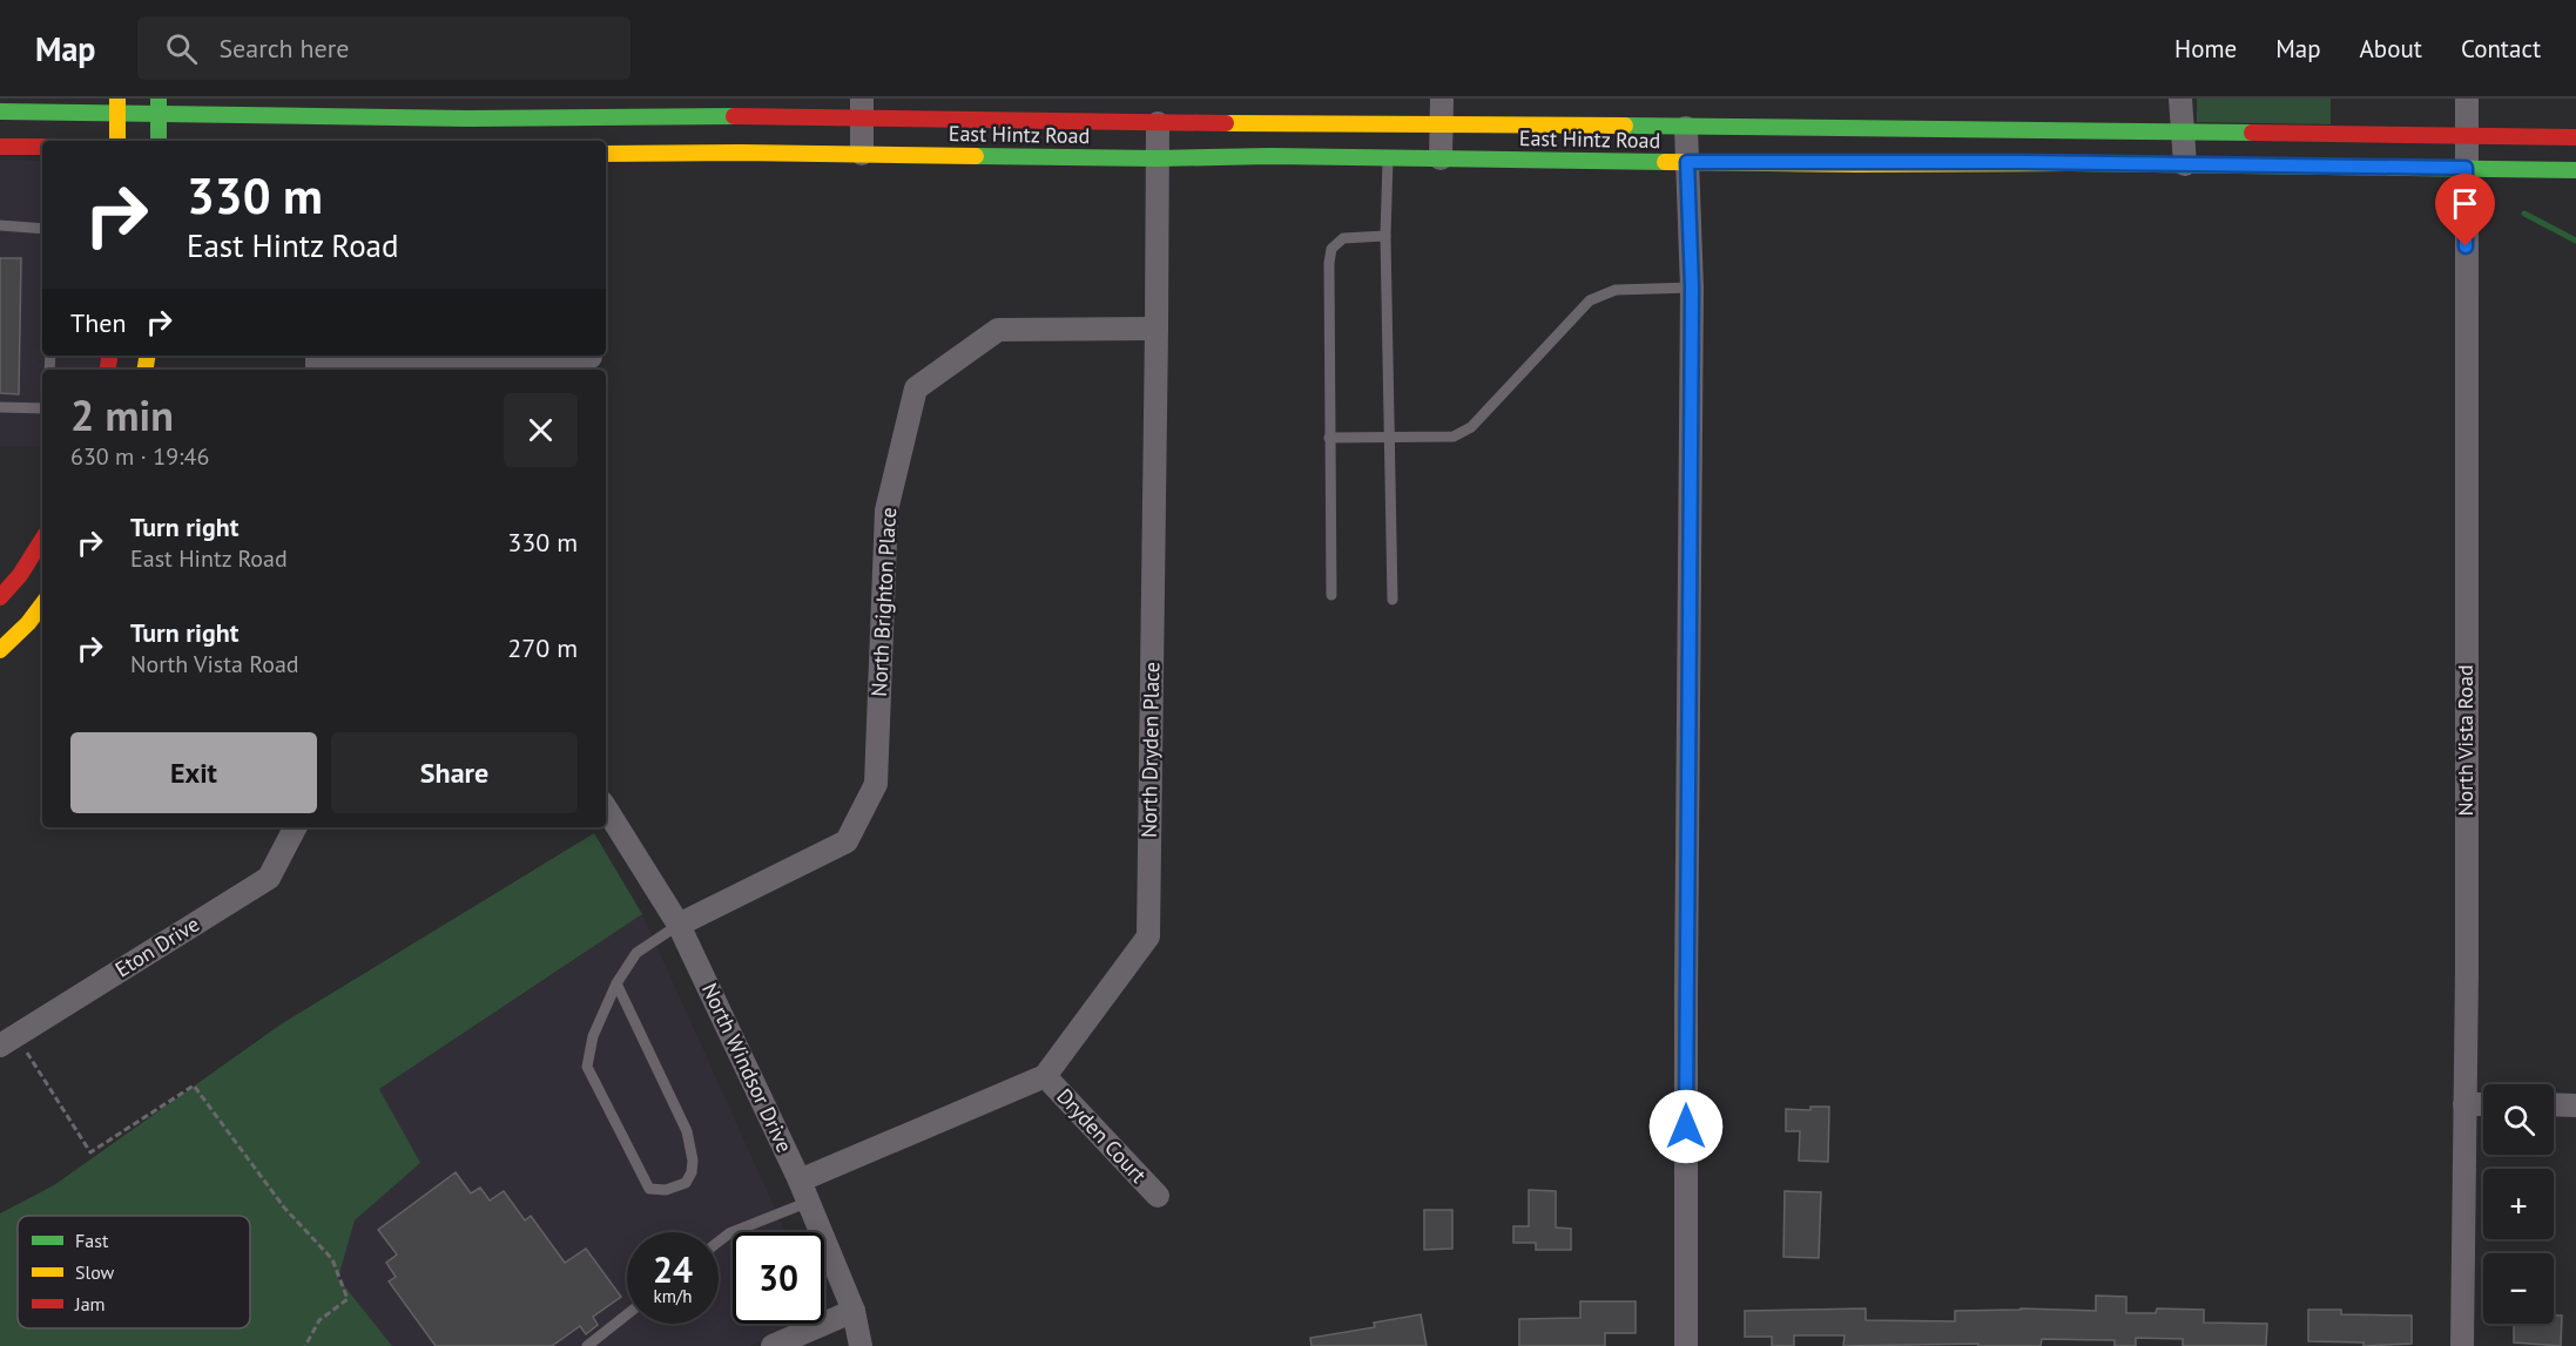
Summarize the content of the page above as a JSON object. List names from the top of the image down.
{
  "streets": {
    "main road": ["East Hintz Road"],
    "street": [
      "North Brighton Place",
      "North Vista Road",
      "North Dryden Place",
      "Eton Drive",
      "North Windsor Drive",
      "Dryden Court"
    ]
  },
  "crossings": [
    ["East Hintz Road", "North Vista Road"],
    ["East Hintz Road", "North Dryden Place"],
    ["North Brighton Place", "North Dryden Place"],
    ["North Brighton Place", "North Windsor Drive"],
    ["North Dryden Place", "Dryden Court"]
  ],
  "legend": ["Fast", "Slow", "Jam"],
  "page": {
    "header": "Map",
    "search": "Search here",
    "nav": [
      "Home",
      "Map",
      "About",
      "Contact"
    ],
    "turn": ["330 m", "East Hintz Road"],
    "then": "Then",
    "heading": ["2 min", "630 m · 19:46"],
    "list": [
      {
        "name": "Turn right",
        "note": "East Hintz Road",
        "value": "330 m"
      },
      {
        "name": "Turn right",
        "note": "North Vista Road",
        "value": "270 m"
      }
    ],
    "buttons": ["Exit", "Share"],
    "map_buttons": ["+", "−"],
    "speed": "24 km/h",
    "limit": "30"
  }
}
